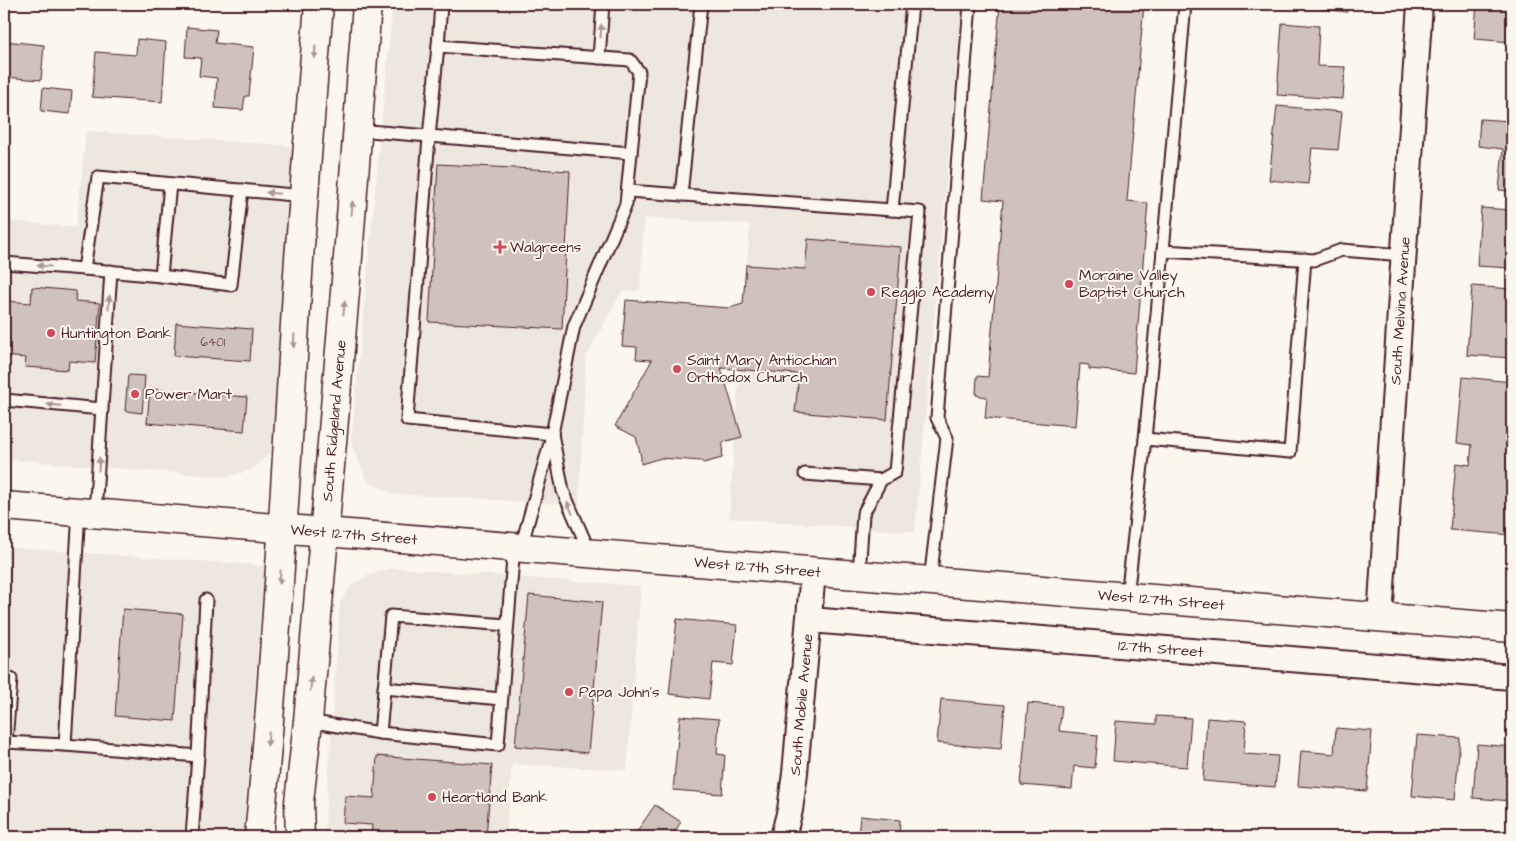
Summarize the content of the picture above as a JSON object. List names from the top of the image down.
{
  "streets": {
    "main road": ["South Ridgeland Avenue", "West 127th Street"],
    "street": ["South Melvina Avenue", "127th Street", "South Mobile Avenue"]
  },
  "crossings": [
    ["South Melvina Avenue", "West 127th Street"],
    ["South Ridgeland Avenue", "West 127th Street"],
    ["West 127th Street", "South Mobile Avenue"],
    ["127th Street", "South Mobile Avenue"]
  ],
  "places": {
    "health": ["Walgreens"],
    "other": [
      "Moraine Valley Baptist Church",
      "Reggio Academy",
      "Huntington Bank",
      "Saint Mary Antiochian Orthodox Church",
      "Power Mart",
      "Papa John's",
      "Heartland Bank"
    ]
  },
  "house_numbers": ["6401"]
}
